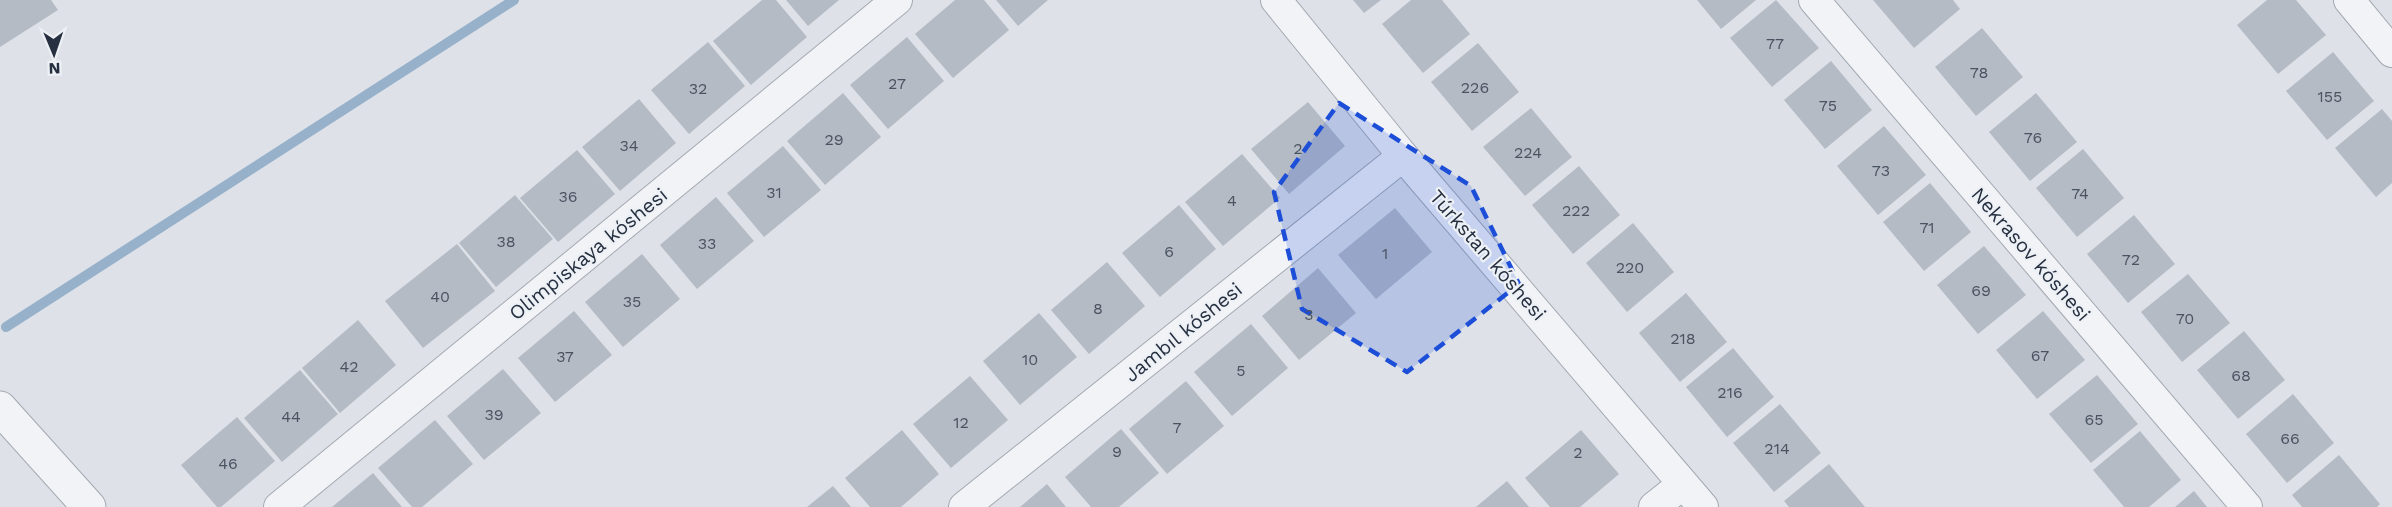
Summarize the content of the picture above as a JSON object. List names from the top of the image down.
{
  "streets": {
    "street": [
      "Olimpiskaya kóshesi",
      "Nekrasov kóshesi",
      "Túrkstan kóshesi",
      "Jambıl kóshesi"
    ]
  },
  "crossings": [
    ["Túrkstan kóshesi", "Jambıl kóshesi"]
  ],
  "house_numbers": [
    "77",
    "78",
    "27",
    "226",
    "32",
    "155",
    "75",
    "76",
    "29",
    "34",
    "2",
    "224",
    "73",
    "31",
    "74",
    "36",
    "4",
    "222",
    "71",
    "38",
    "33",
    "6",
    "1",
    "72",
    "220",
    "69",
    "40",
    "35",
    "8",
    "3",
    "70",
    "218",
    "67",
    "37",
    "10",
    "42",
    "5",
    "68",
    "216",
    "39",
    "44",
    "65",
    "12",
    "7",
    "66",
    "214",
    "9",
    "2",
    "46"
  ],
  "north": "bottom"
}
